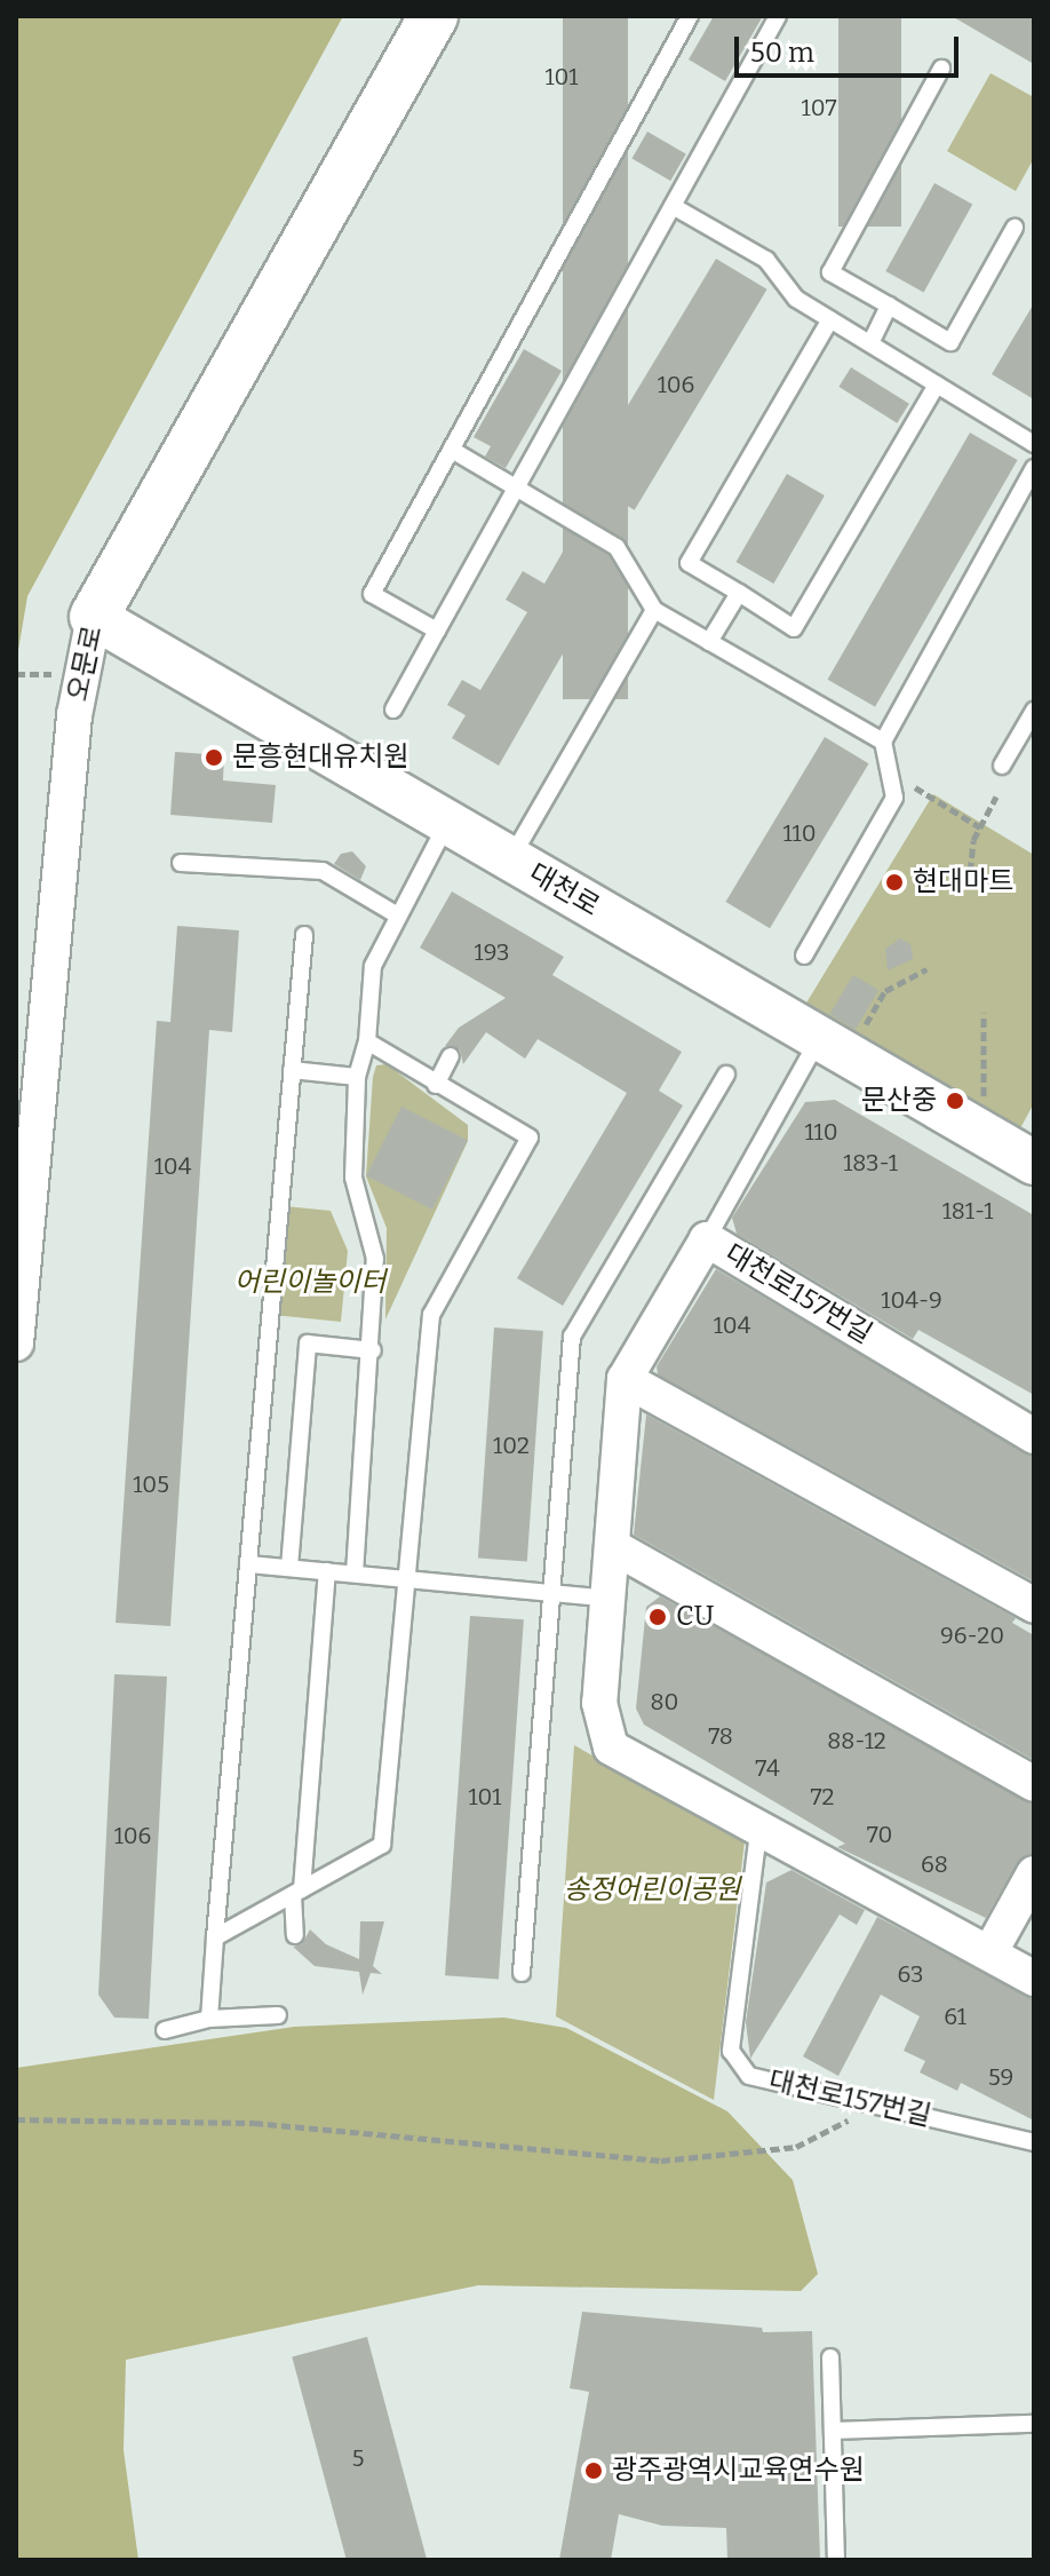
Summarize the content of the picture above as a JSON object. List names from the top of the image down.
{
  "streets": {
    "main road": ["오문로"],
    "street": ["대천로", "대천로157번길"]
  },
  "crossings": [
    ["오문로", "대천로"]
  ],
  "parks": ["어린이놀이터", "송정어린이공원"],
  "places": [
    "문흥현대유치원",
    "현대마트",
    "문산중",
    "CU",
    "광주광역시교육연수원"
  ],
  "house_numbers": [
    "101",
    "107",
    "106",
    "110",
    "193",
    "110",
    "183-1",
    "104",
    "181-1",
    "104-9",
    "104",
    "102",
    "105",
    "96-20",
    "80",
    "78",
    "88-12",
    "74",
    "101",
    "72",
    "70",
    "106",
    "68",
    "63",
    "61",
    "59",
    "5"
  ],
  "scale_bar": "50 m"
}
